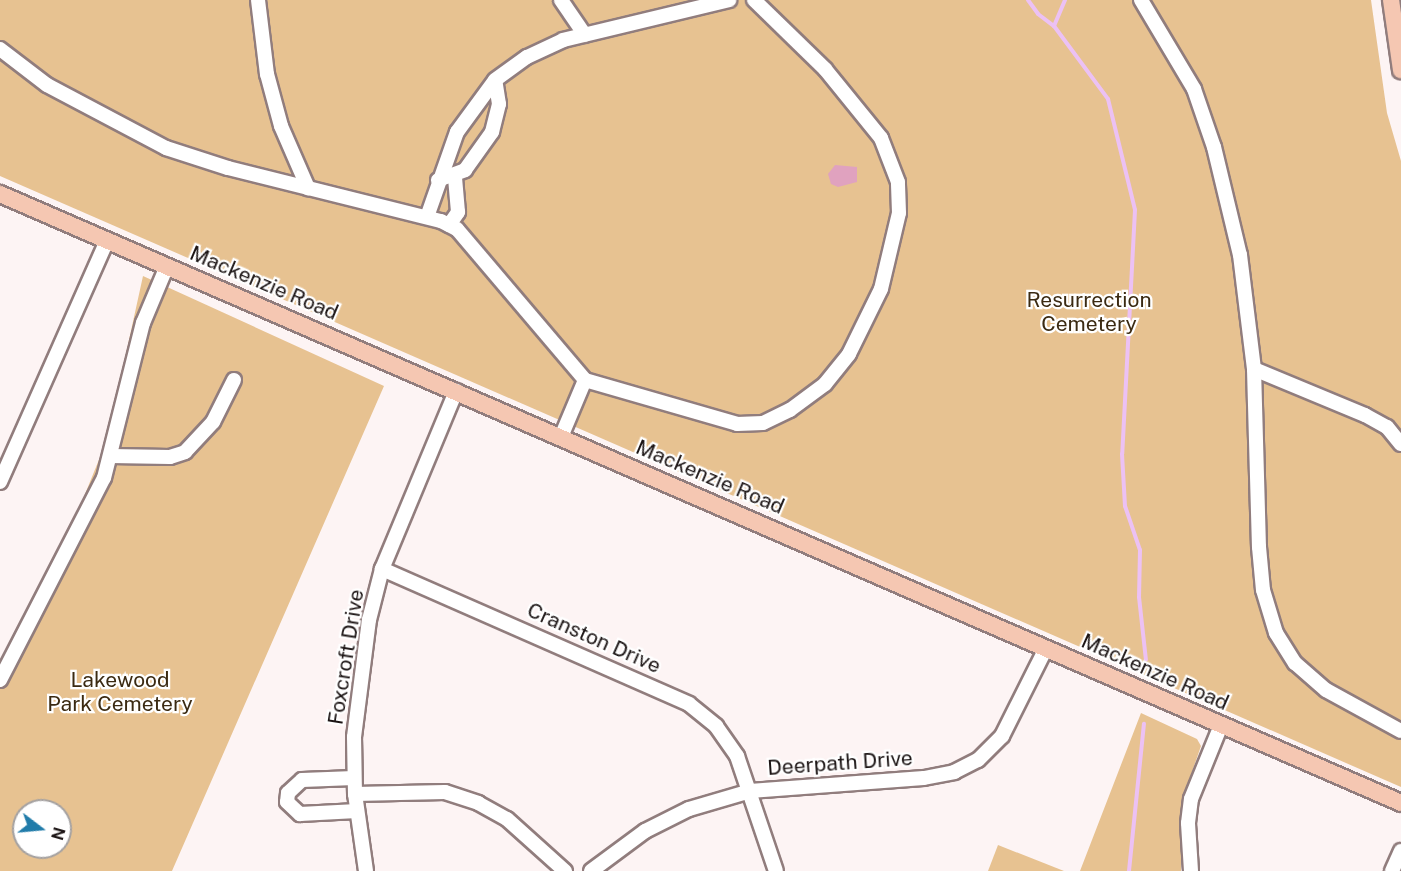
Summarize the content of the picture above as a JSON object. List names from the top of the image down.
{
  "streets": {
    "main road": ["Mackenzie Road"],
    "street": ["Cranston Drive", "Foxcroft Drive", "Deerpath Drive"]
  },
  "crossings": [
    ["Mackenzie Road", "Foxcroft Drive"],
    ["Mackenzie Road", "Deerpath Drive"],
    ["Cranston Drive", "Foxcroft Drive"],
    ["Cranston Drive", "Deerpath Drive"]
  ],
  "parks": ["Resurrection Cemetery", "Lakewood Park Cemetery"],
  "north": "right"
}
